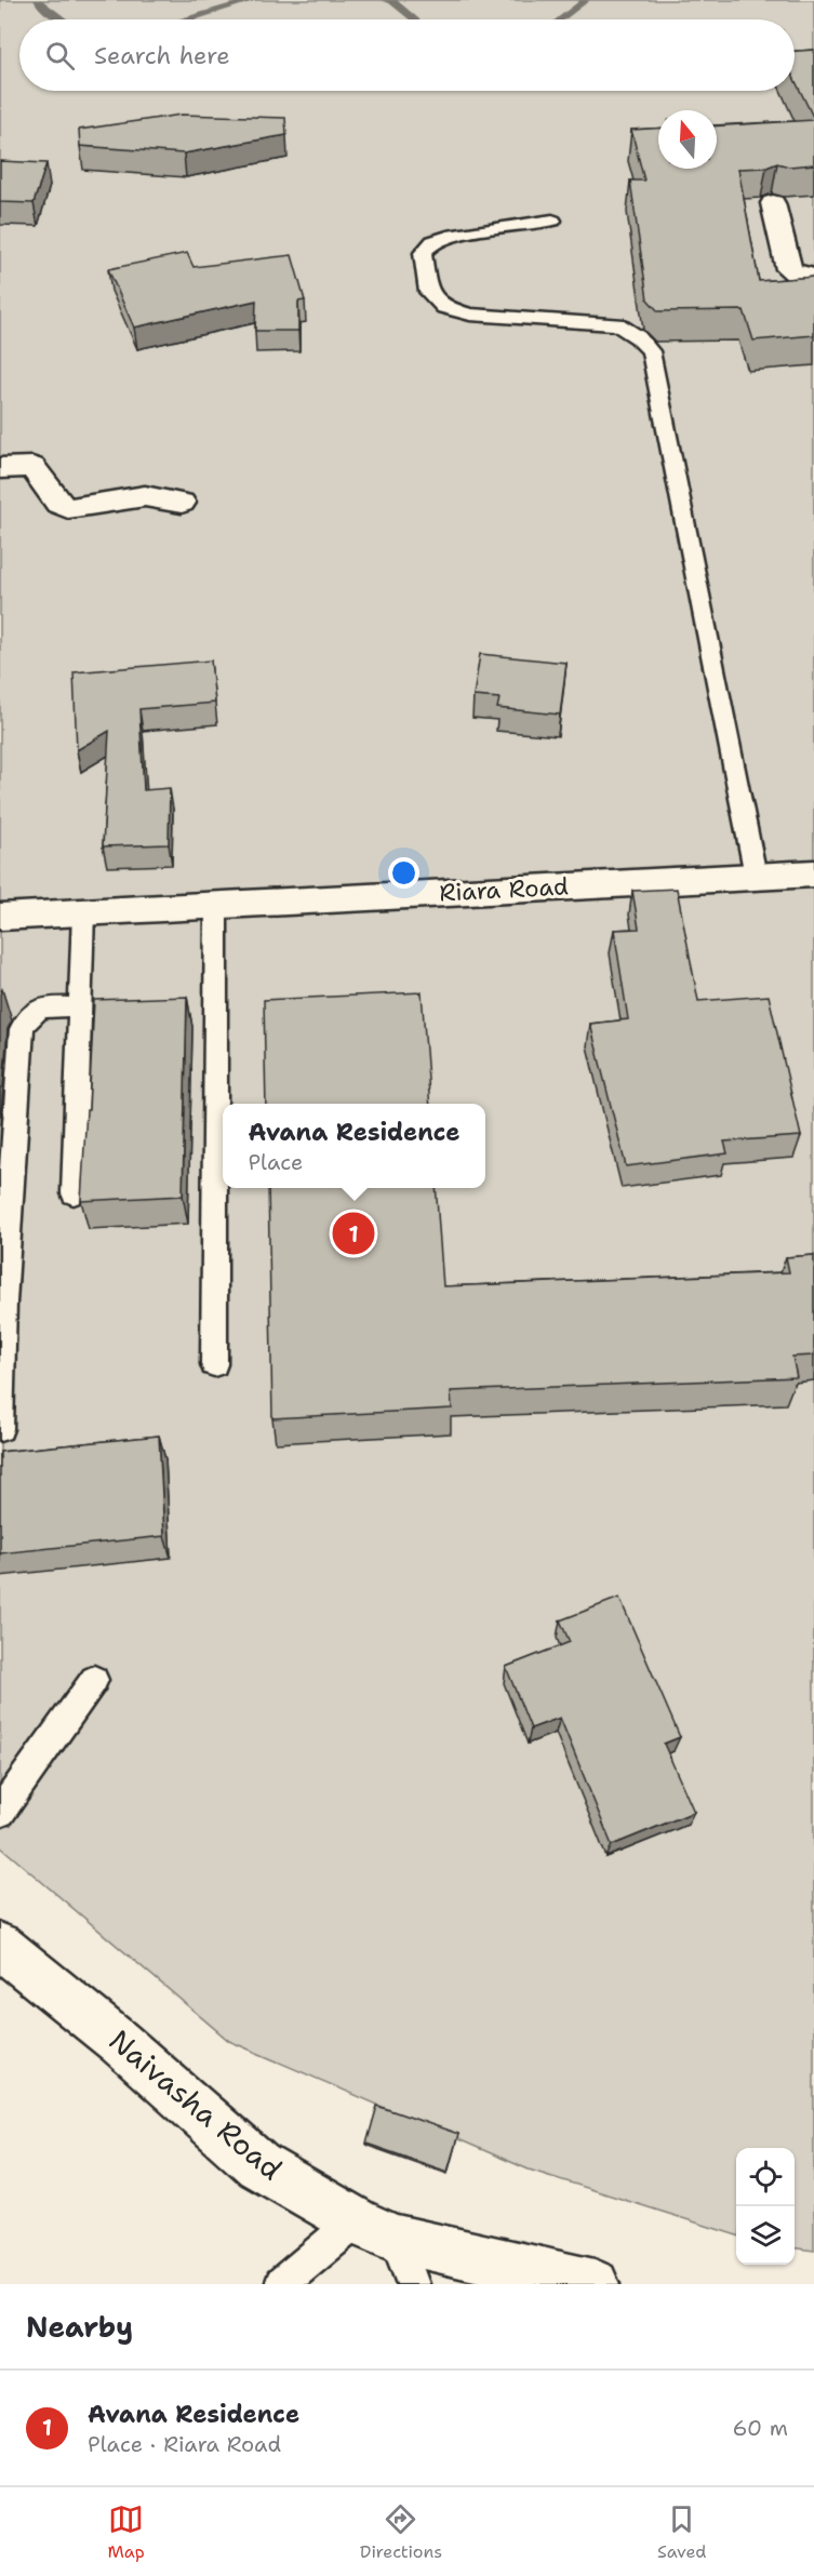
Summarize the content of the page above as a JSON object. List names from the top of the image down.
{
  "streets": {
    "street": ["Riara Road", "Naivasha Road"]
  },
  "north": "top",
  "page": {
    "search": "Search here",
    "popup": ["Avana Residence", "Place"],
    "pins": "1",
    "heading": "Nearby",
    "list": [
      {
        "mark": "1",
        "name": "Avana Residence",
        "note": "Place · Riara Road",
        "value": "60 m"
      }
    ],
    "nav": ["Map", "Directions", "Saved"]
  }
}
